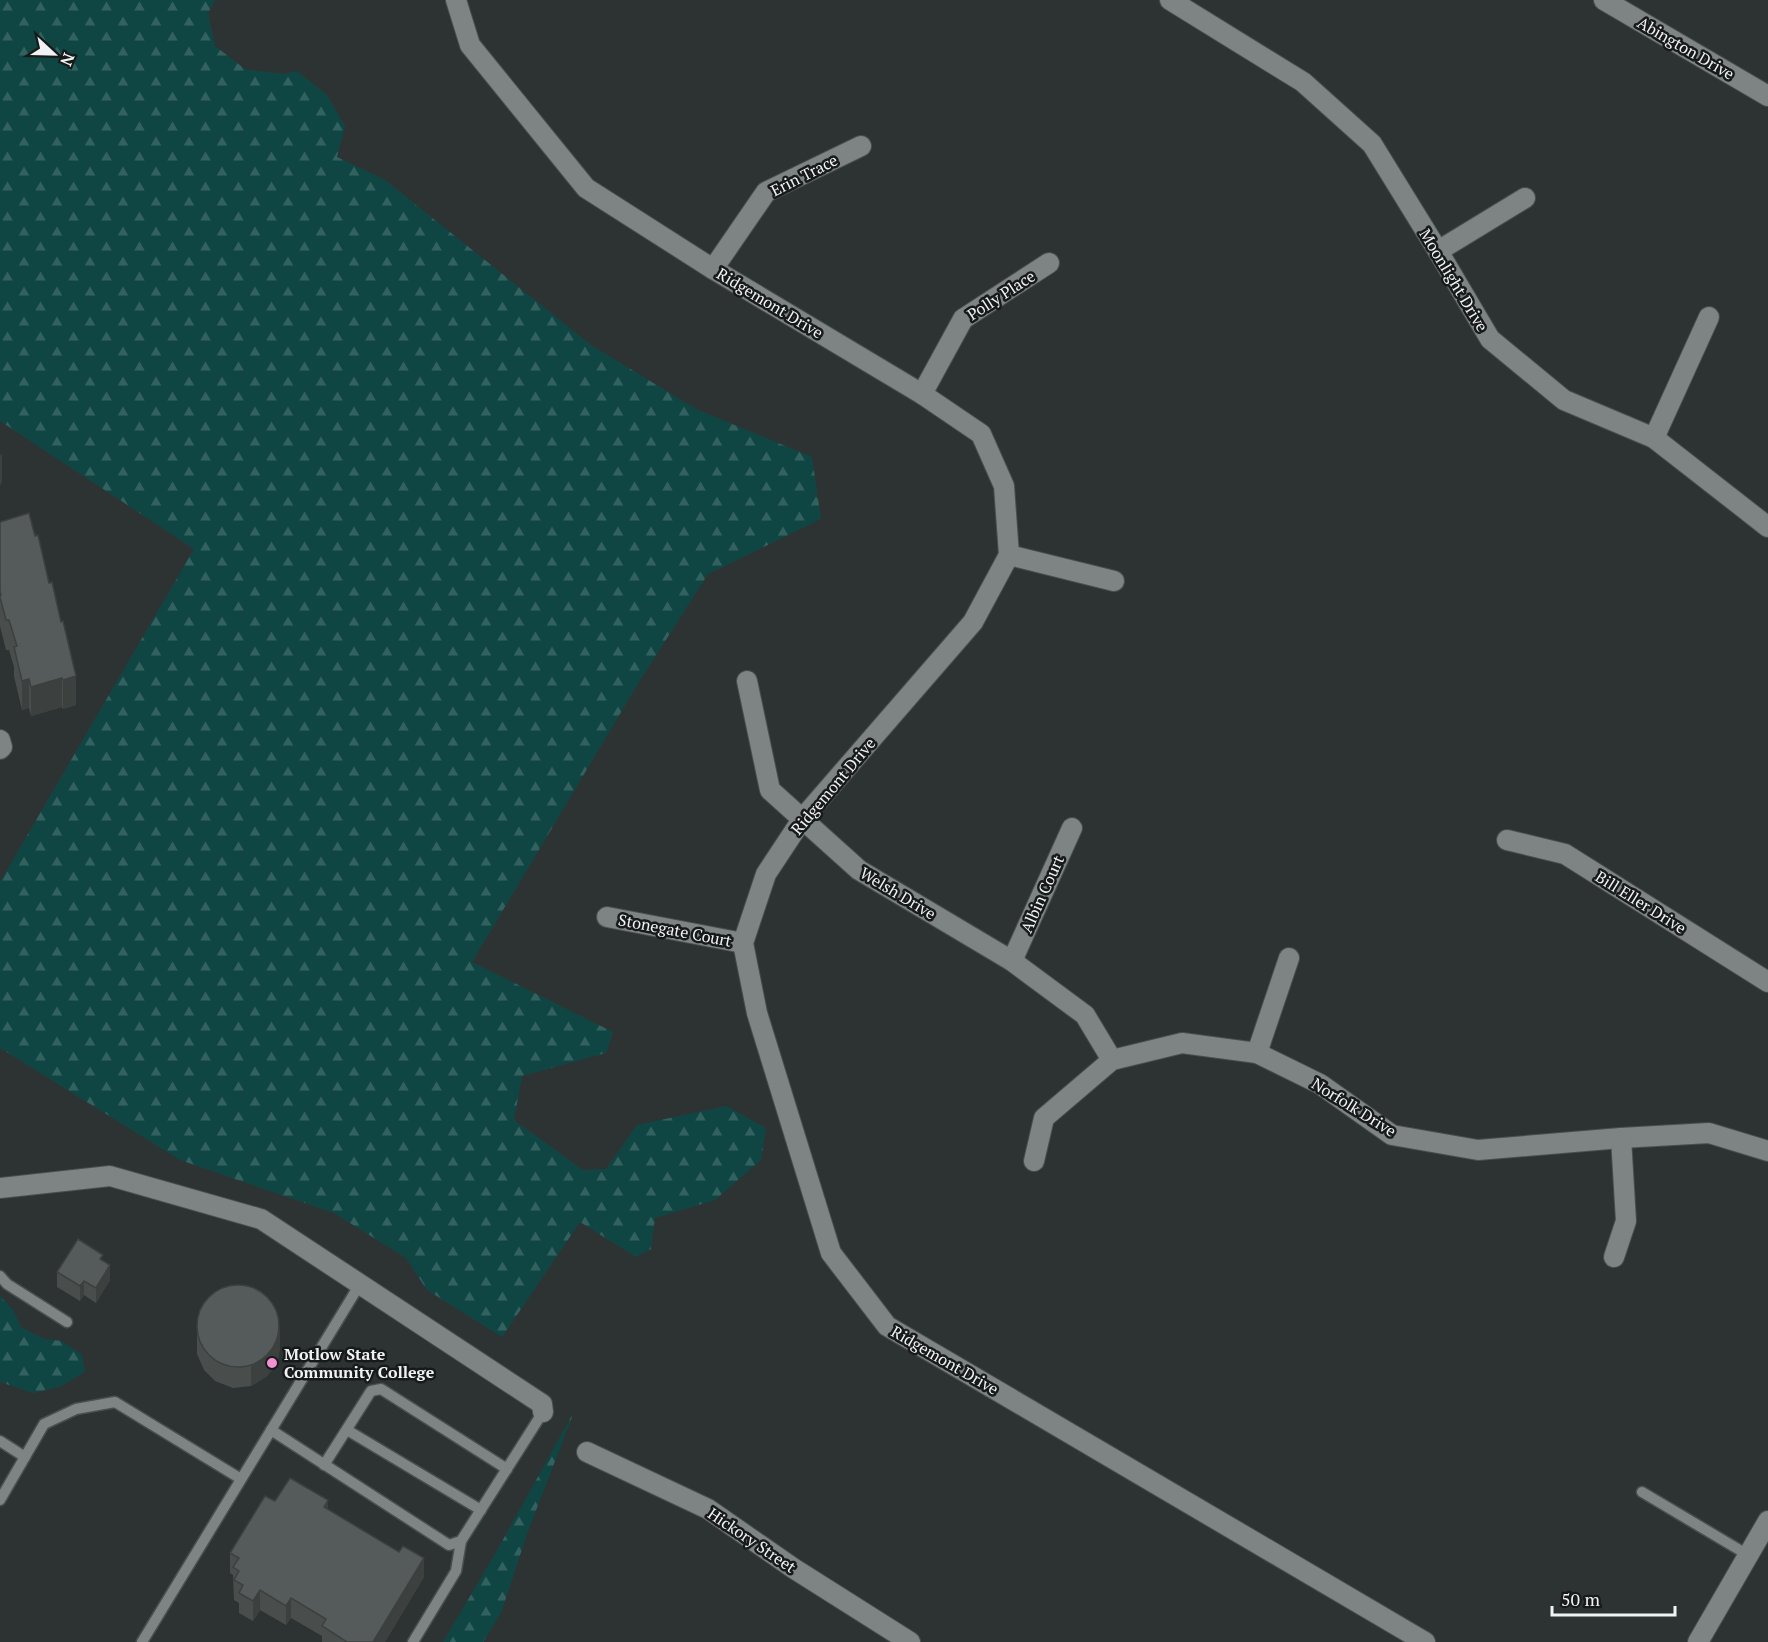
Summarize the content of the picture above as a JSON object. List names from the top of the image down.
{
  "streets": {
    "street": [
      "Abington Drive",
      "Erin Trace",
      "Moonlight Drive",
      "Polly Place",
      "Ridgemont Drive",
      "Welsh Drive",
      "Albin Court",
      "Bill Eller Drive",
      "Stonegate Court",
      "Norfolk Drive",
      "Hickory Street"
    ]
  },
  "crossings": [
    ["Erin Trace", "Ridgemont Drive"],
    ["Polly Place", "Ridgemont Drive"],
    ["Ridgemont Drive", "Welsh Drive"],
    ["Ridgemont Drive", "Stonegate Court"],
    ["Welsh Drive", "Albin Court"],
    ["Welsh Drive", "Norfolk Drive"]
  ],
  "places": ["Motlow State Community College"],
  "scale_bar": "50 m",
  "north": "right"
}
